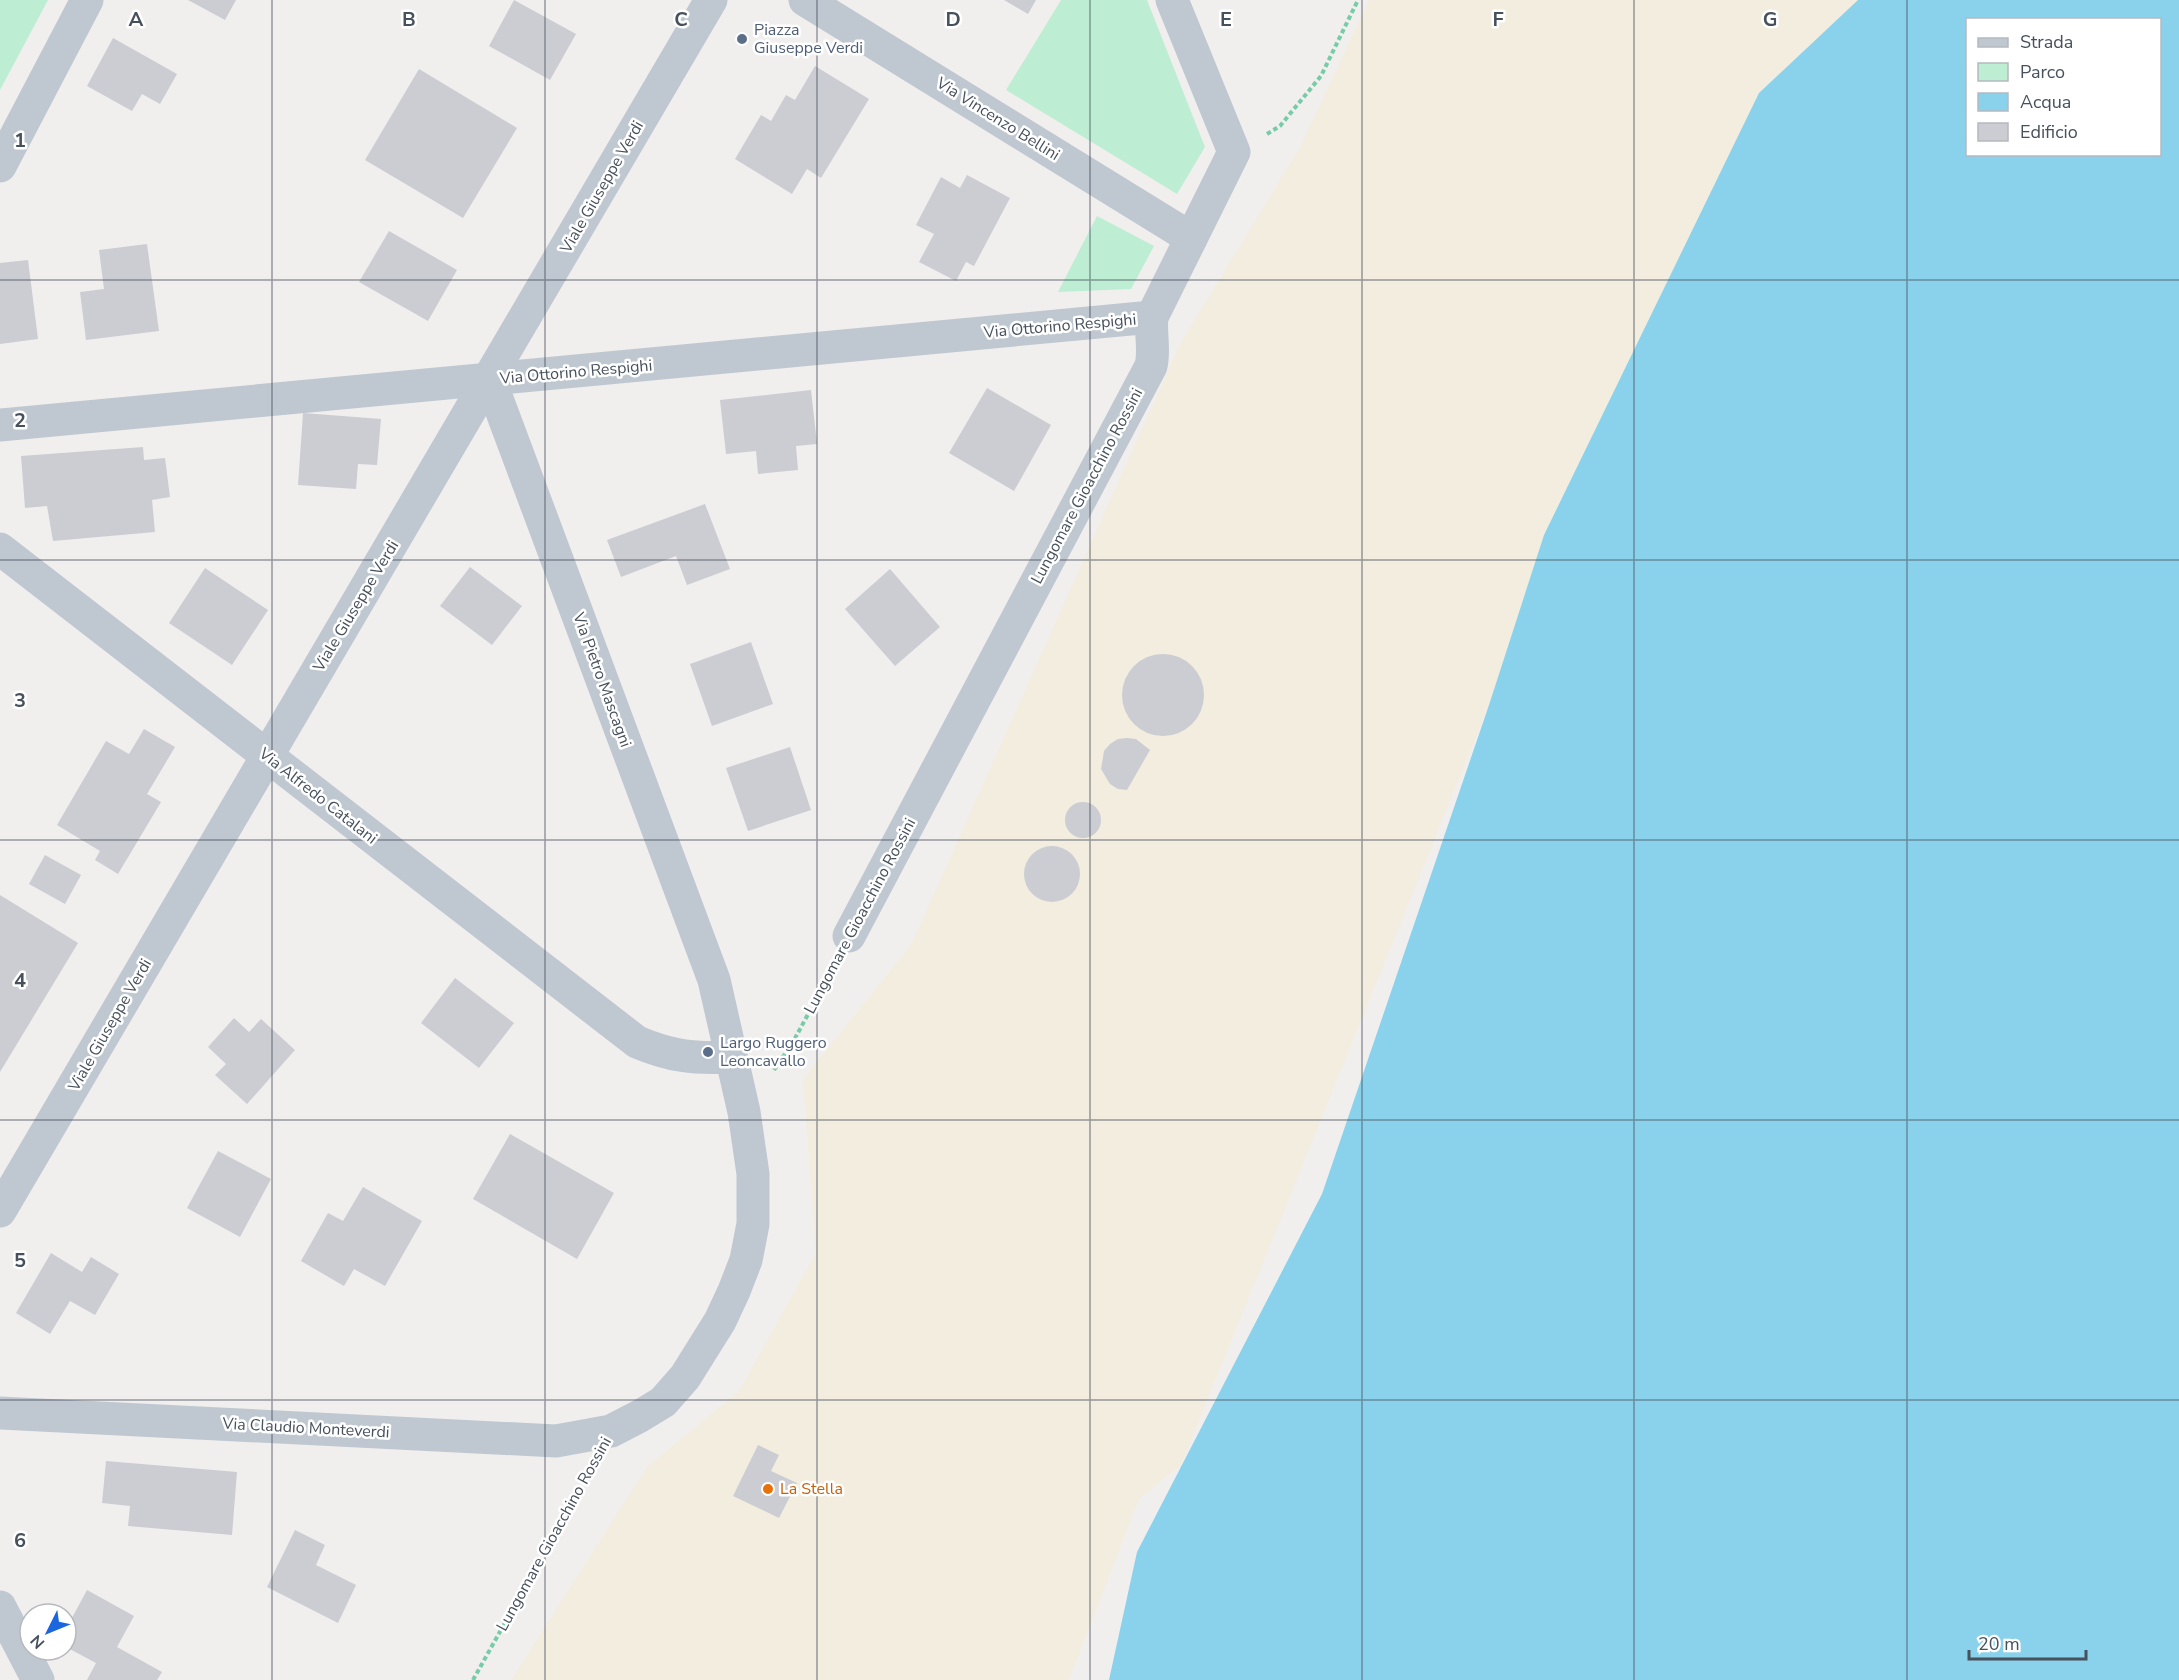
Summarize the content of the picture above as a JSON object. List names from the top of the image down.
{
  "streets": {
    "street": [
      "Via Vincenzo Bellini",
      "Viale Giuseppe Verdi",
      "Via Ottorino Respighi",
      "Lungomare Gioacchino Rossini",
      "Via Pietro Mascagni",
      "Via Alfredo Catalani",
      "Via Claudio Monteverdi"
    ]
  },
  "crossings": [
    ["Viale Giuseppe Verdi", "Via Ottorino Respighi"],
    ["Viale Giuseppe Verdi", "Via Pietro Mascagni"],
    ["Viale Giuseppe Verdi", "Via Alfredo Catalani"],
    ["Via Ottorino Respighi", "Lungomare Gioacchino Rossini"],
    ["Via Ottorino Respighi", "Via Pietro Mascagni"],
    ["Lungomare Gioacchino Rossini", "Via Claudio Monteverdi"],
    ["Via Pietro Mascagni", "Via Alfredo Catalani"]
  ],
  "places": ["Piazza Giuseppe Verdi", "Largo Ruggero Leoncavallo", "La Stella"],
  "legend": [
    "Strada",
    "Parco",
    "Acqua",
    "Edificio"
  ],
  "scale_bar": "20 m",
  "north": "bottom left",
  "grid": {
    "columns": [
      "A",
      "B",
      "C",
      "D",
      "E",
      "F",
      "G"
    ],
    "rows": [
      "1",
      "2",
      "3",
      "4",
      "5",
      "6"
    ]
  }
}
